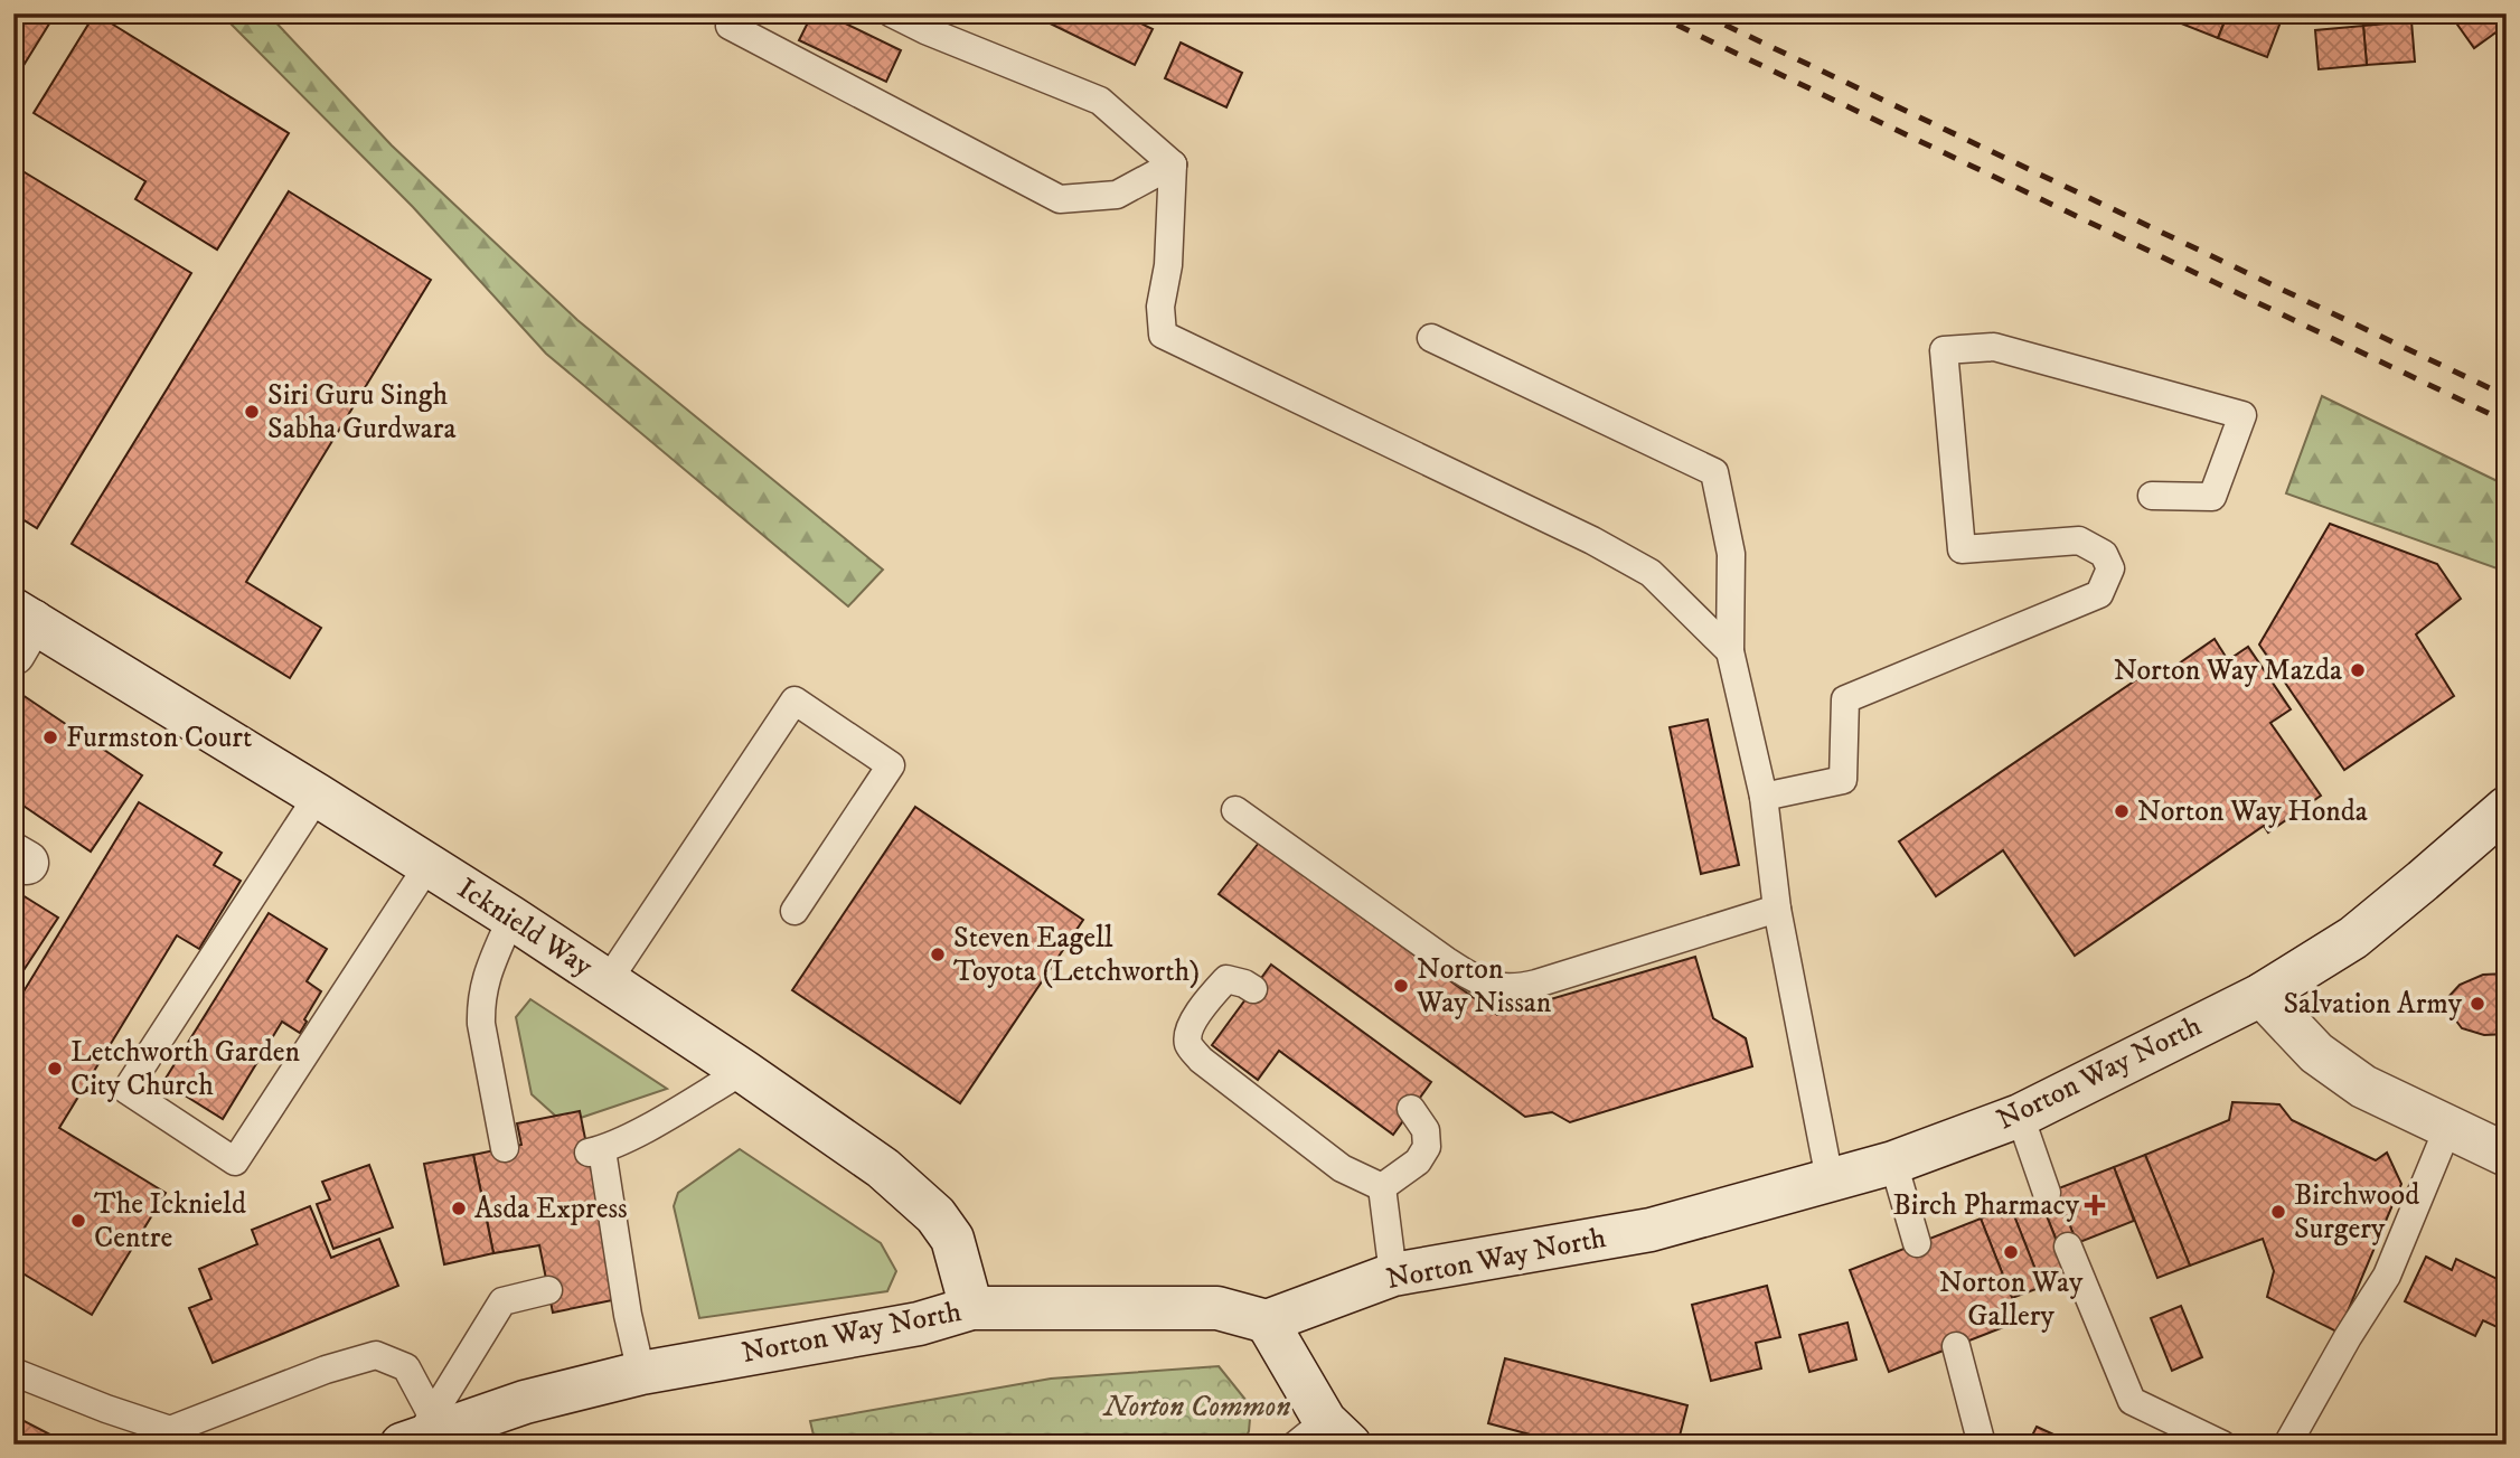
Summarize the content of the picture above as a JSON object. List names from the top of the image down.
{
  "streets": {
    "street": ["Icknield Way", "Norton Way North"]
  },
  "crossings": [
    ["Icknield Way", "Norton Way North"]
  ],
  "parks": ["Norton Common"],
  "places": {
    "other": [
      "Siri Guru Singh Sabha Gurdwara",
      "Norton Way Mazda",
      "Furmston Court",
      "Norton Way Honda",
      "Steven Eagell Toyota (Letchworth)",
      "Norton Way Nissan",
      "Salvation Army",
      "Letchworth Garden City Church",
      "Asda Express",
      "Birchwood Surgery",
      "The Icknield Centre",
      "Norton Way Gallery"
    ],
    "health": ["Birch Pharmacy"]
  }
}
